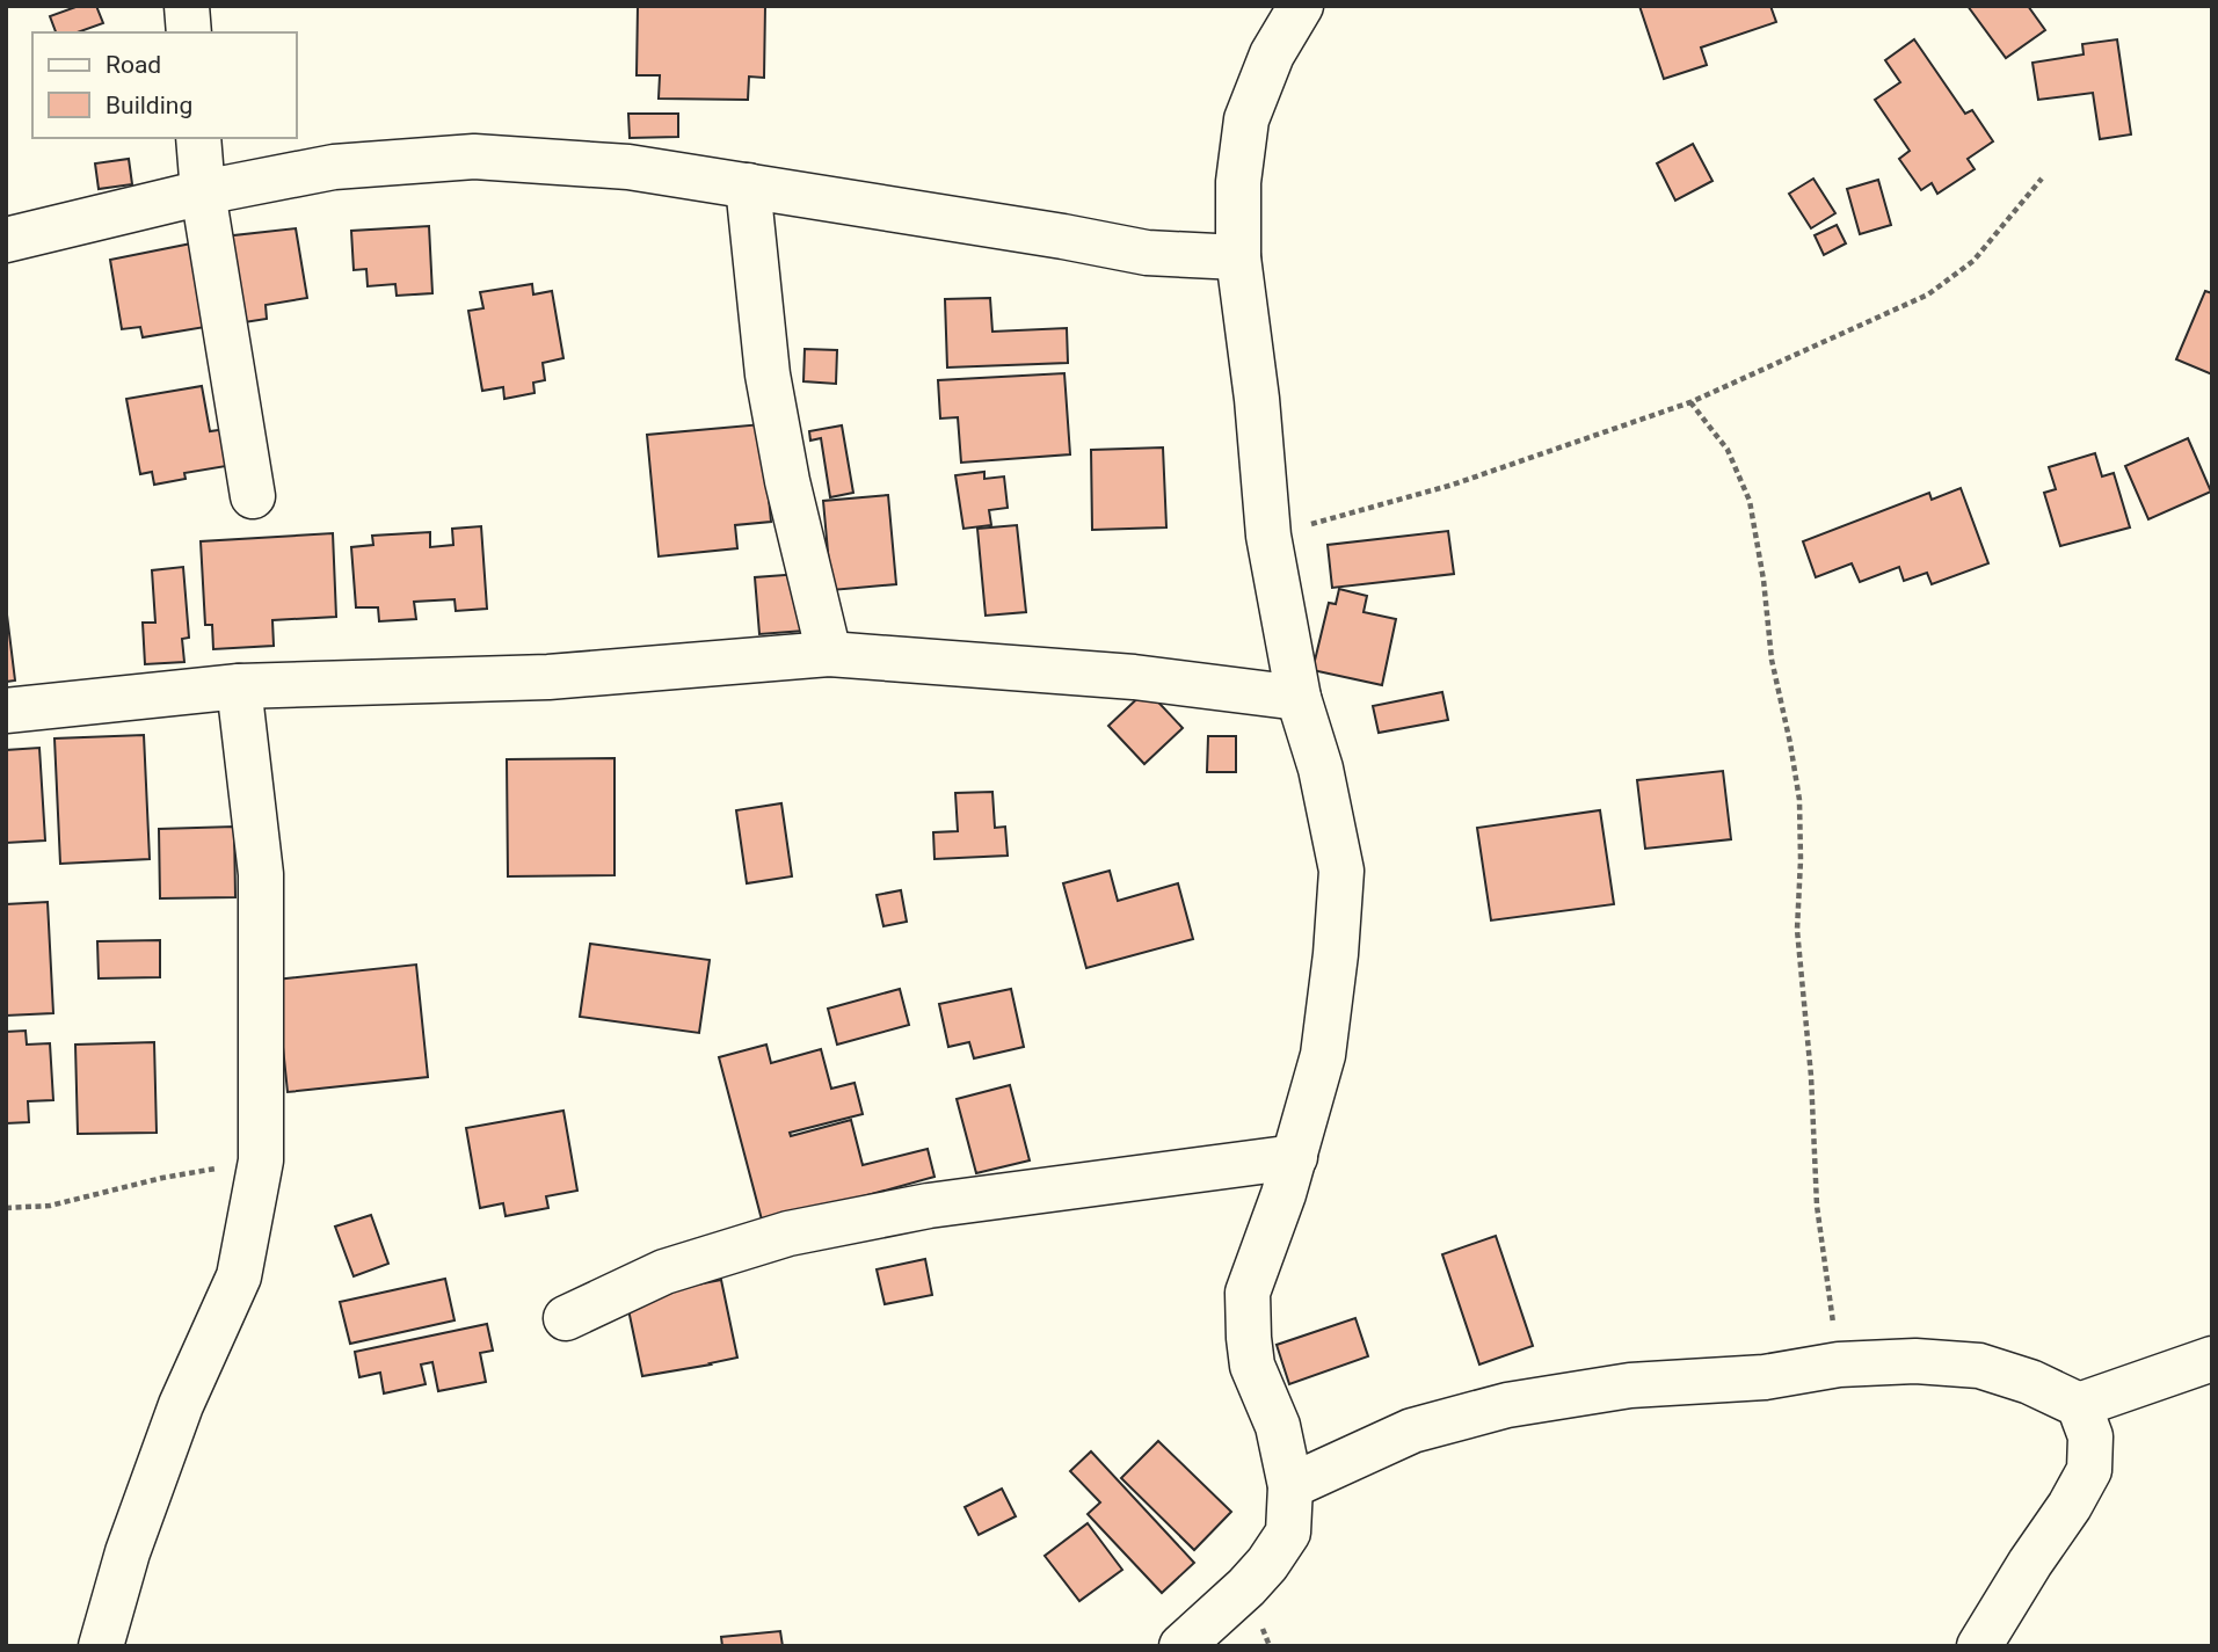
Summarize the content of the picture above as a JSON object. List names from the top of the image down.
{
  "legend": ["Road", "Building"]
}
